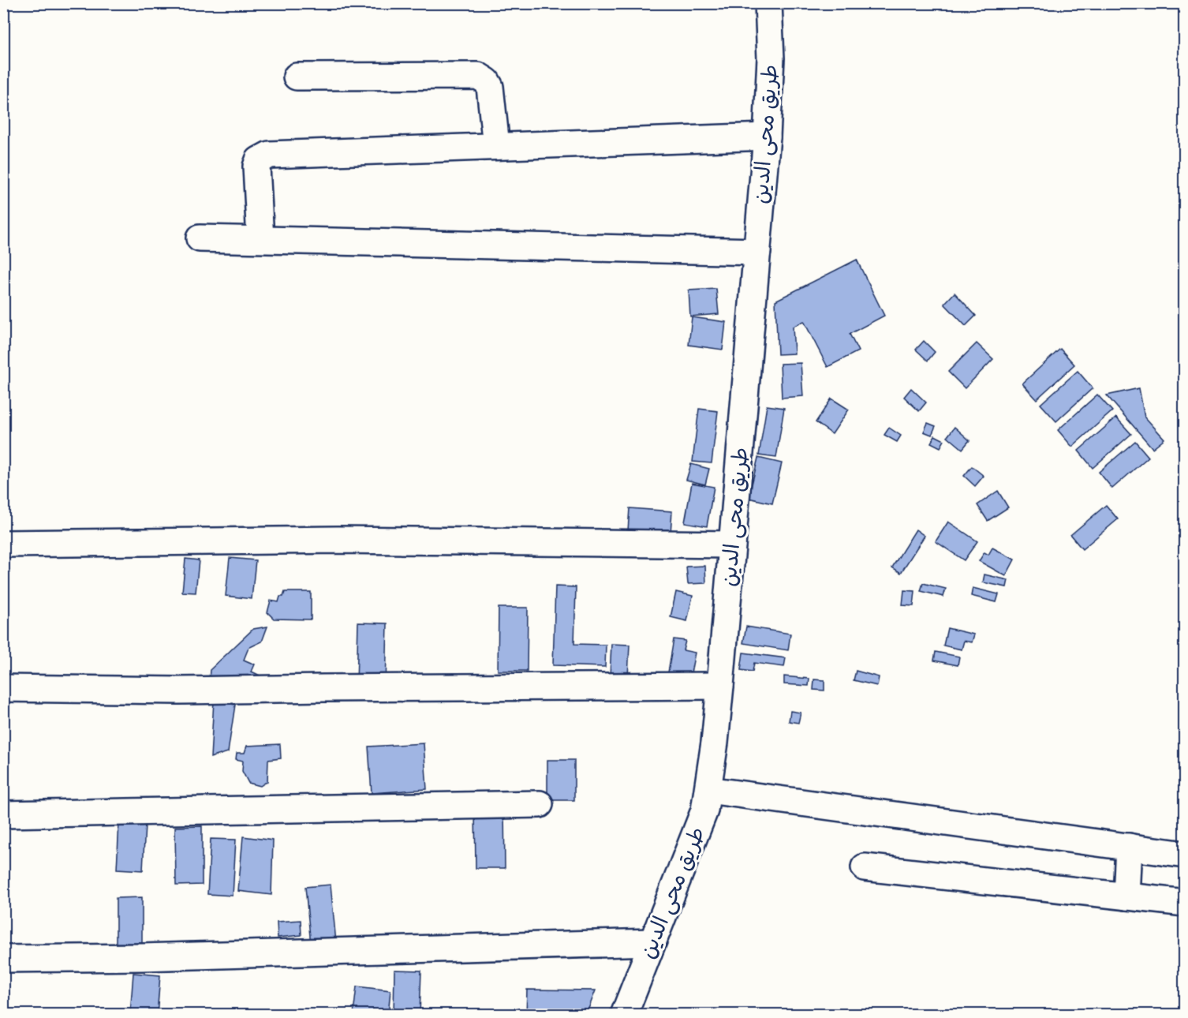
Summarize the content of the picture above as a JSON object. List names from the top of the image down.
{
  "streets": {
    "street": ["طريق محى الدين"]
  }
}
